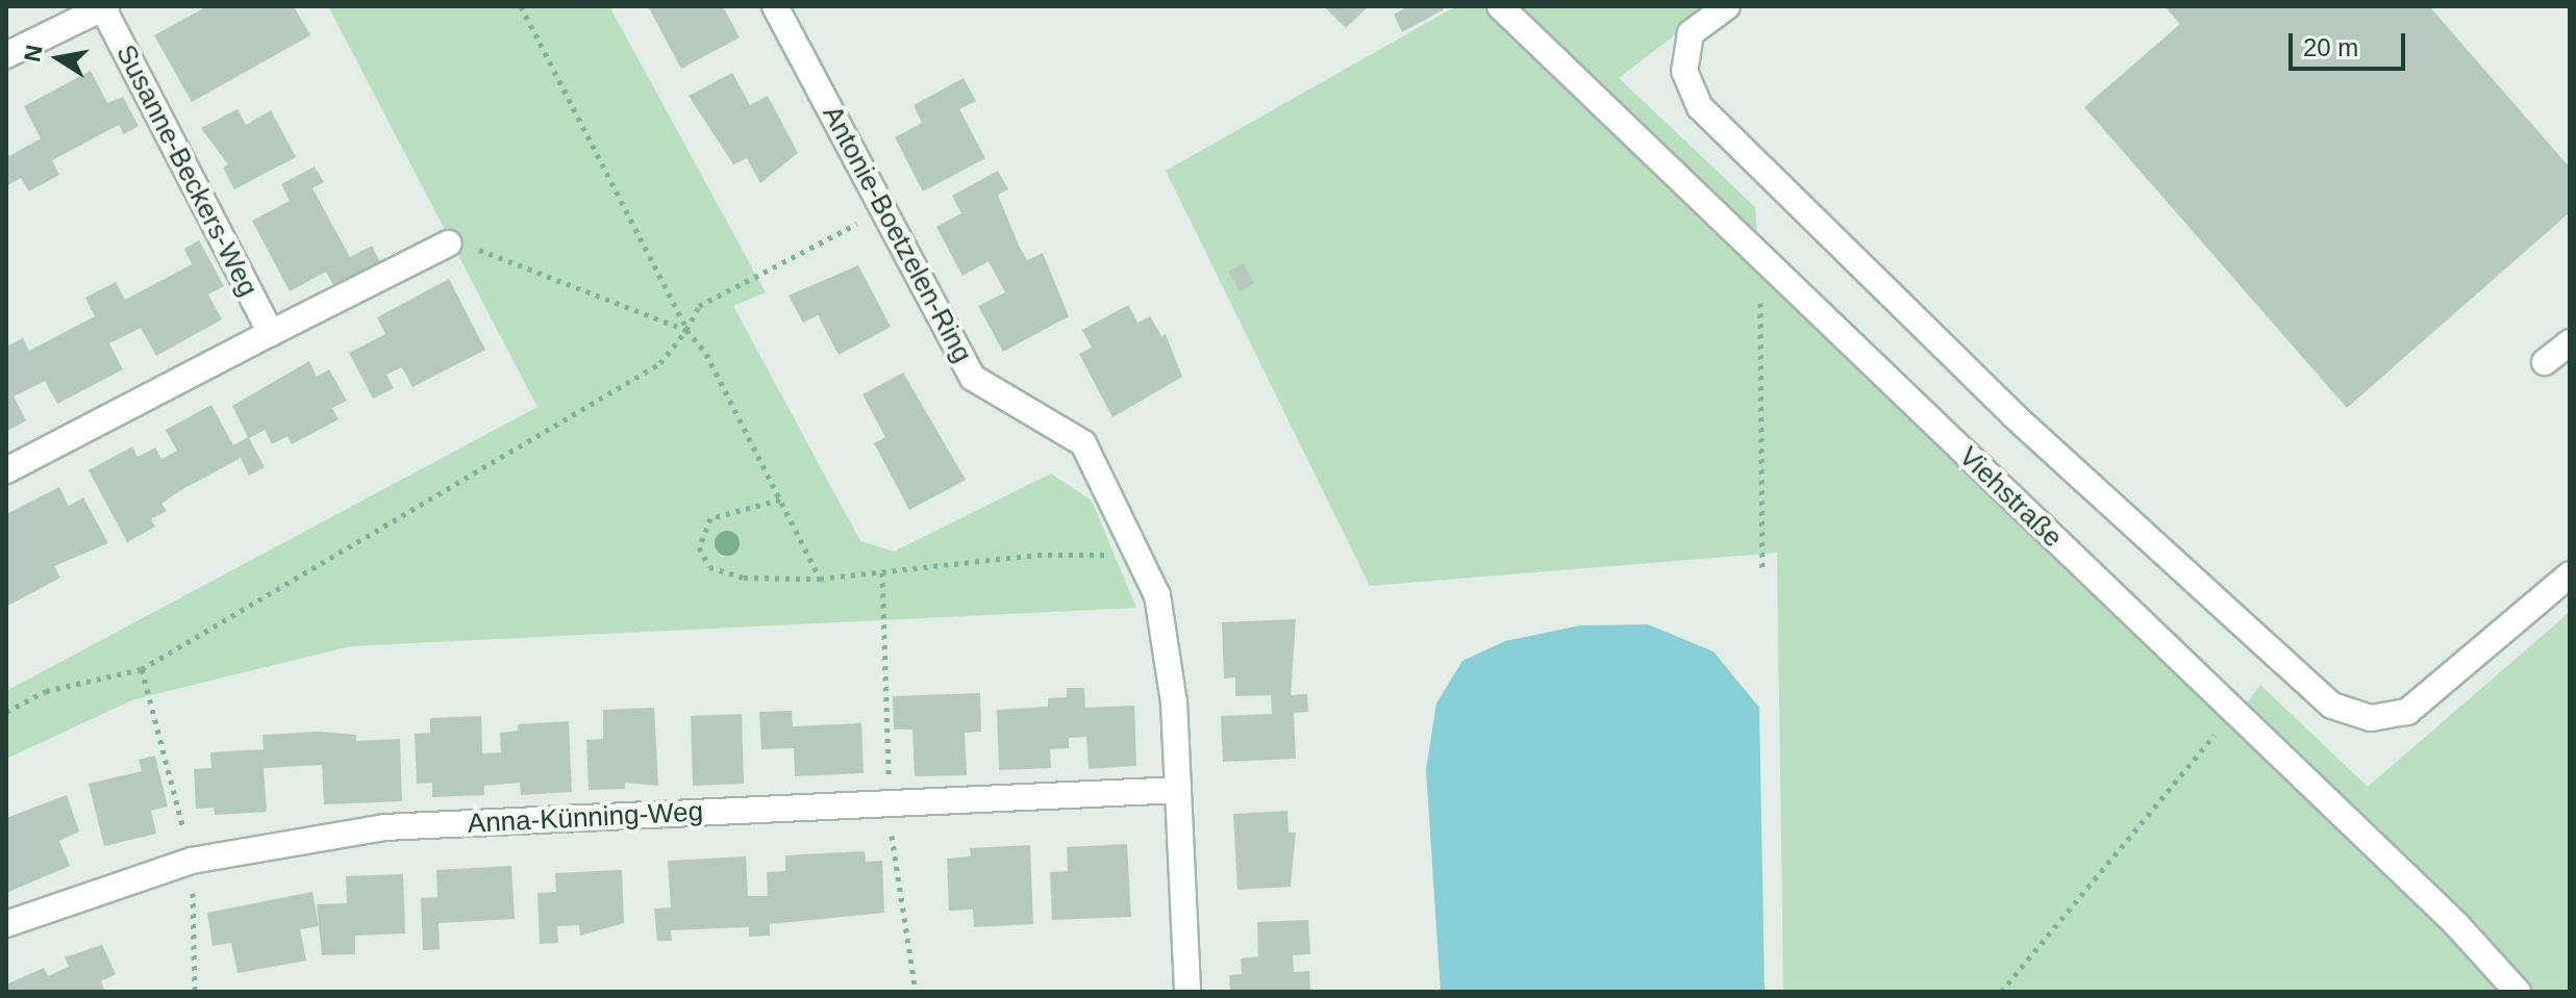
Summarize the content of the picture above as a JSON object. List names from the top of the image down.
{
  "streets": {
    "street": [
      "Susanne-Beckers-Weg",
      "Antonie-Boetzelen-Ring",
      "Viehstraße",
      "Anna-Künning-Weg"
    ]
  },
  "crossings": [
    ["Antonie-Boetzelen-Ring", "Anna-Künning-Weg"]
  ],
  "scale_bar": "20 m",
  "north": "left"
}
